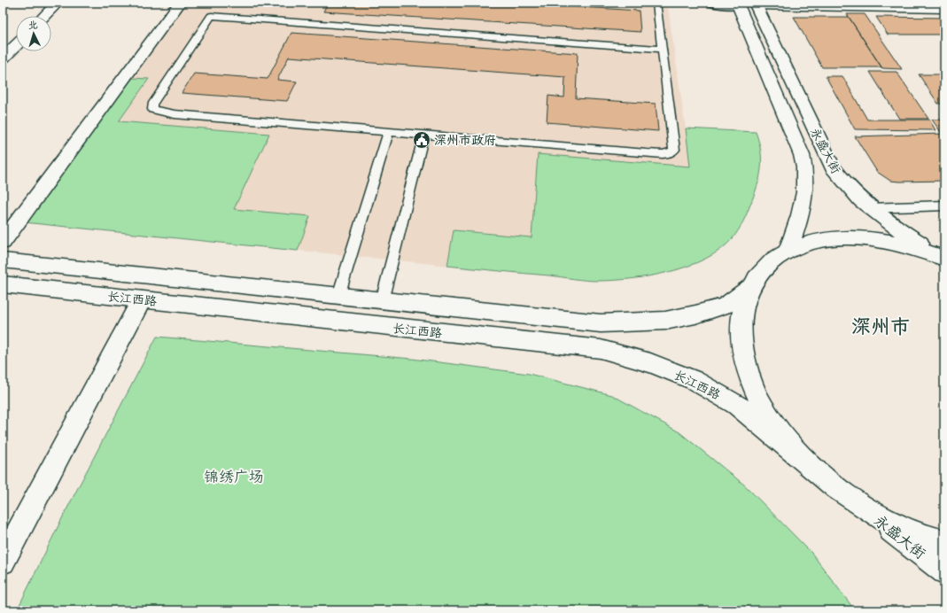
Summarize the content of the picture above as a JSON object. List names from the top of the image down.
{
  "streets": {
    "main road": ["永盛大街", "长江西路"]
  },
  "districts": ["深州市"],
  "parks": ["锦绣广场"],
  "places": {
    "public building": ["深州市政府"]
  },
  "north": "top"
}
